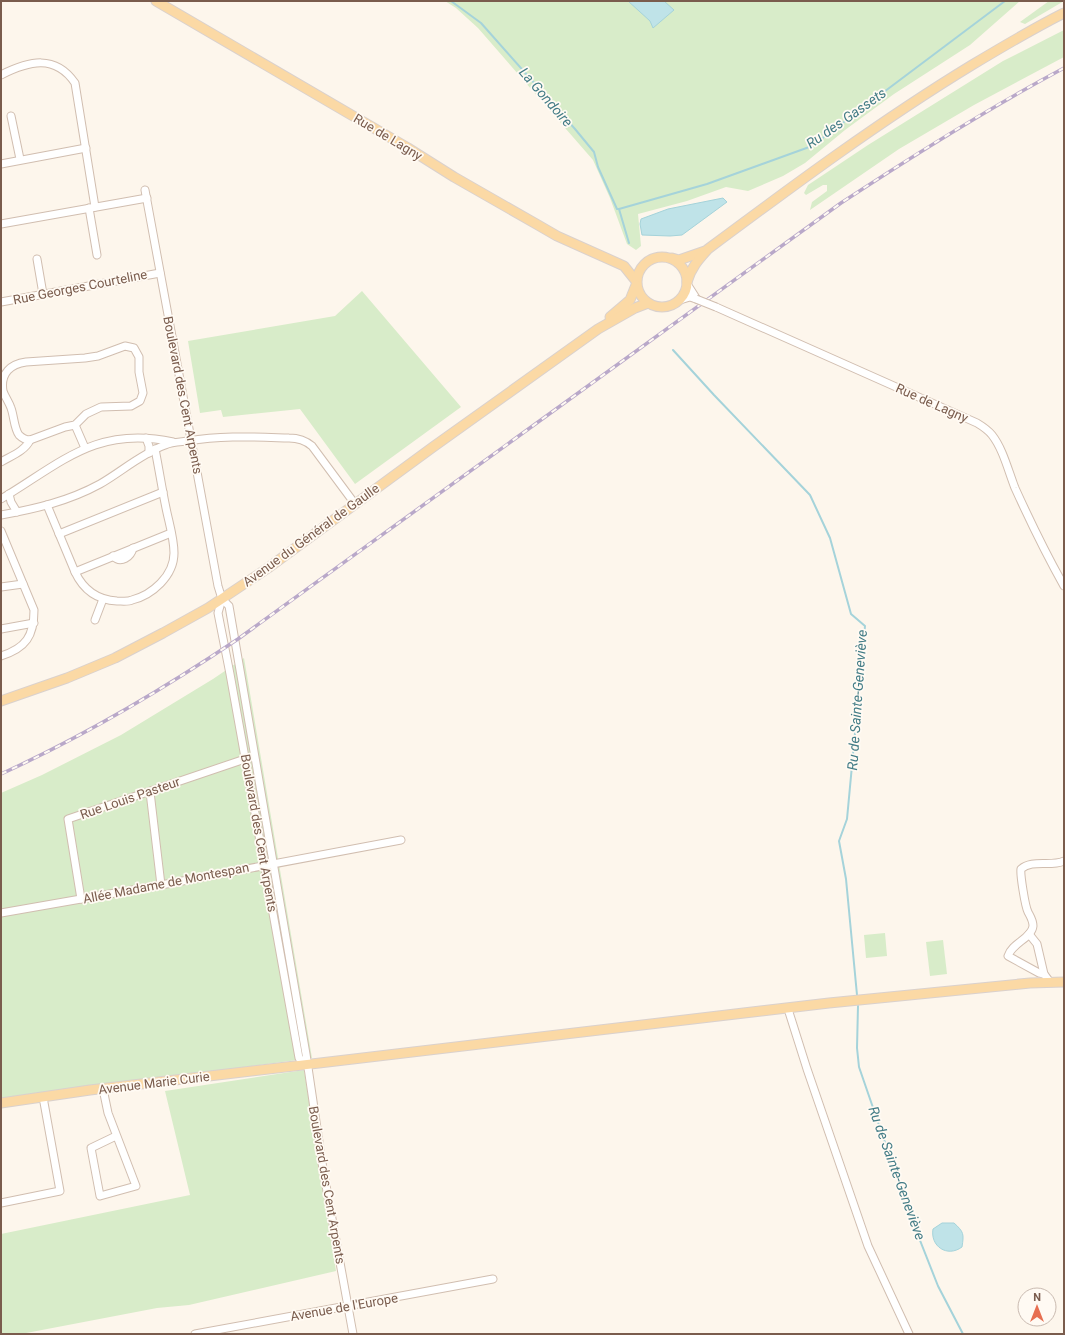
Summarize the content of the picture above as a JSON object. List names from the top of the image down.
{
  "streets": {
    "main road": ["Rue de Lagny", "Avenue du Général de Gaulle", "Avenue Marie Curie"],
    "street": [
      "Rue Georges Courteline",
      "Boulevard des Cent Arpents",
      "Rue Louis Pasteur",
      "Allée Madame de Montespan",
      "Avenue de l'Europe"
    ]
  },
  "crossings": [
    ["Rue de Lagny", "Avenue du Général de Gaulle"],
    ["Rue Georges Courteline", "Boulevard des Cent Arpents"],
    ["Boulevard des Cent Arpents", "Avenue du Général de Gaulle"],
    ["Boulevard des Cent Arpents", "Rue Louis Pasteur"],
    ["Boulevard des Cent Arpents", "Allée Madame de Montespan"],
    ["Boulevard des Cent Arpents", "Avenue Marie Curie"],
    ["Boulevard des Cent Arpents", "Avenue de l'Europe"],
    ["Rue Louis Pasteur", "Allée Madame de Montespan"]
  ],
  "water": ["La Gondoire", "Ru des Gassets", "Ru de Sainte-Geneviève"],
  "north": "top"
}
